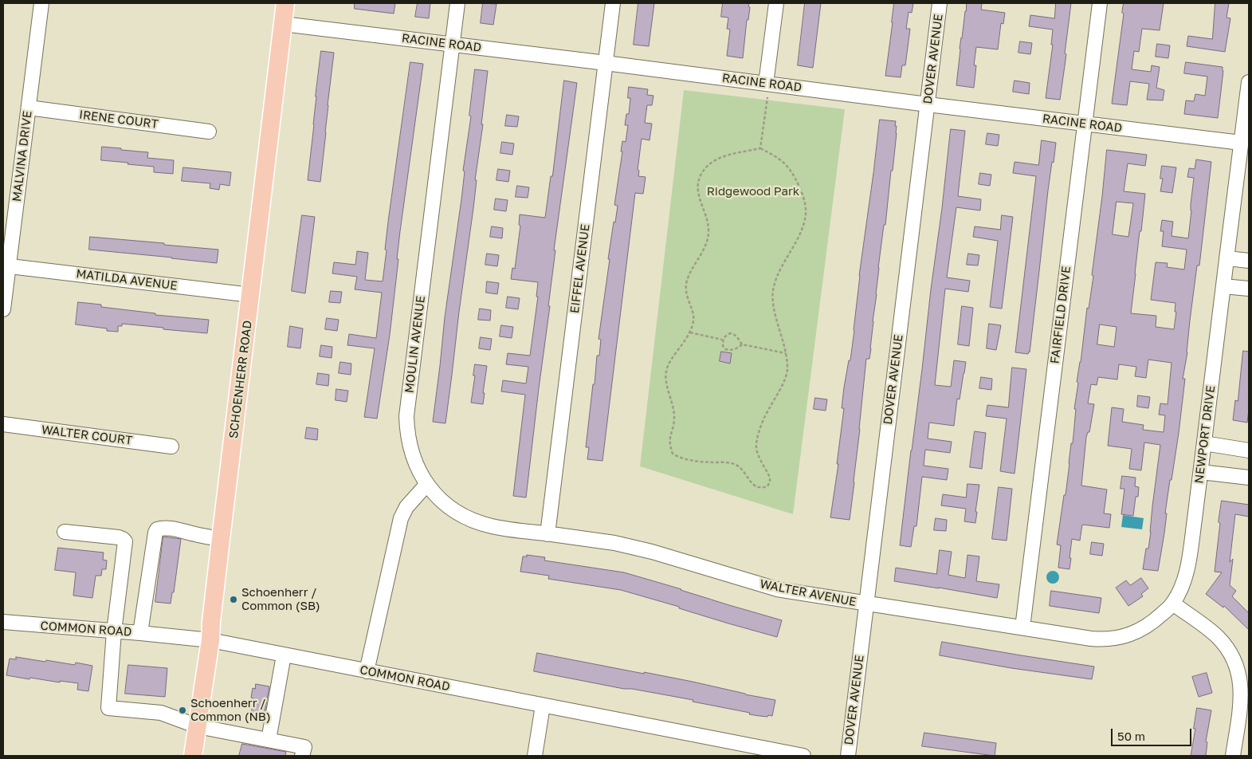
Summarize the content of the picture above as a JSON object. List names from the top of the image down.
{
  "streets": {
    "main road": ["SCHOENHERR ROAD"],
    "street": [
      "RACINE ROAD",
      "DOVER AVENUE",
      "IRENE COURT",
      "MALVINA DRIVE",
      "EIFFEL AVENUE",
      "MATILDA AVENUE",
      "FAIRFIELD DRIVE",
      "MOULIN AVENUE",
      "NEWPORT DRIVE",
      "WALTER COURT",
      "WALTER AVENUE",
      "COMMON ROAD"
    ]
  },
  "crossings": [
    ["RACINE ROAD", "DOVER AVENUE"],
    ["RACINE ROAD", "EIFFEL AVENUE"],
    ["RACINE ROAD", "FAIRFIELD DRIVE"],
    ["RACINE ROAD", "MOULIN AVENUE"],
    ["RACINE ROAD", "SCHOENHERR ROAD"],
    ["RACINE ROAD", "NEWPORT DRIVE"],
    ["DOVER AVENUE", "WALTER AVENUE"],
    ["IRENE COURT", "MALVINA DRIVE"],
    ["MALVINA DRIVE", "MATILDA AVENUE"],
    ["EIFFEL AVENUE", "WALTER AVENUE"],
    ["MATILDA AVENUE", "SCHOENHERR ROAD"],
    ["FAIRFIELD DRIVE", "WALTER AVENUE"],
    ["MOULIN AVENUE", "WALTER AVENUE"],
    ["SCHOENHERR ROAD", "COMMON ROAD"],
    ["NEWPORT DRIVE", "WALTER AVENUE"]
  ],
  "parks": ["Ridgewood Park"],
  "places": ["Schoenherr / Common (SB)", "Schoenherr / Common (NB)"],
  "scale_bar": "50 m"
}
